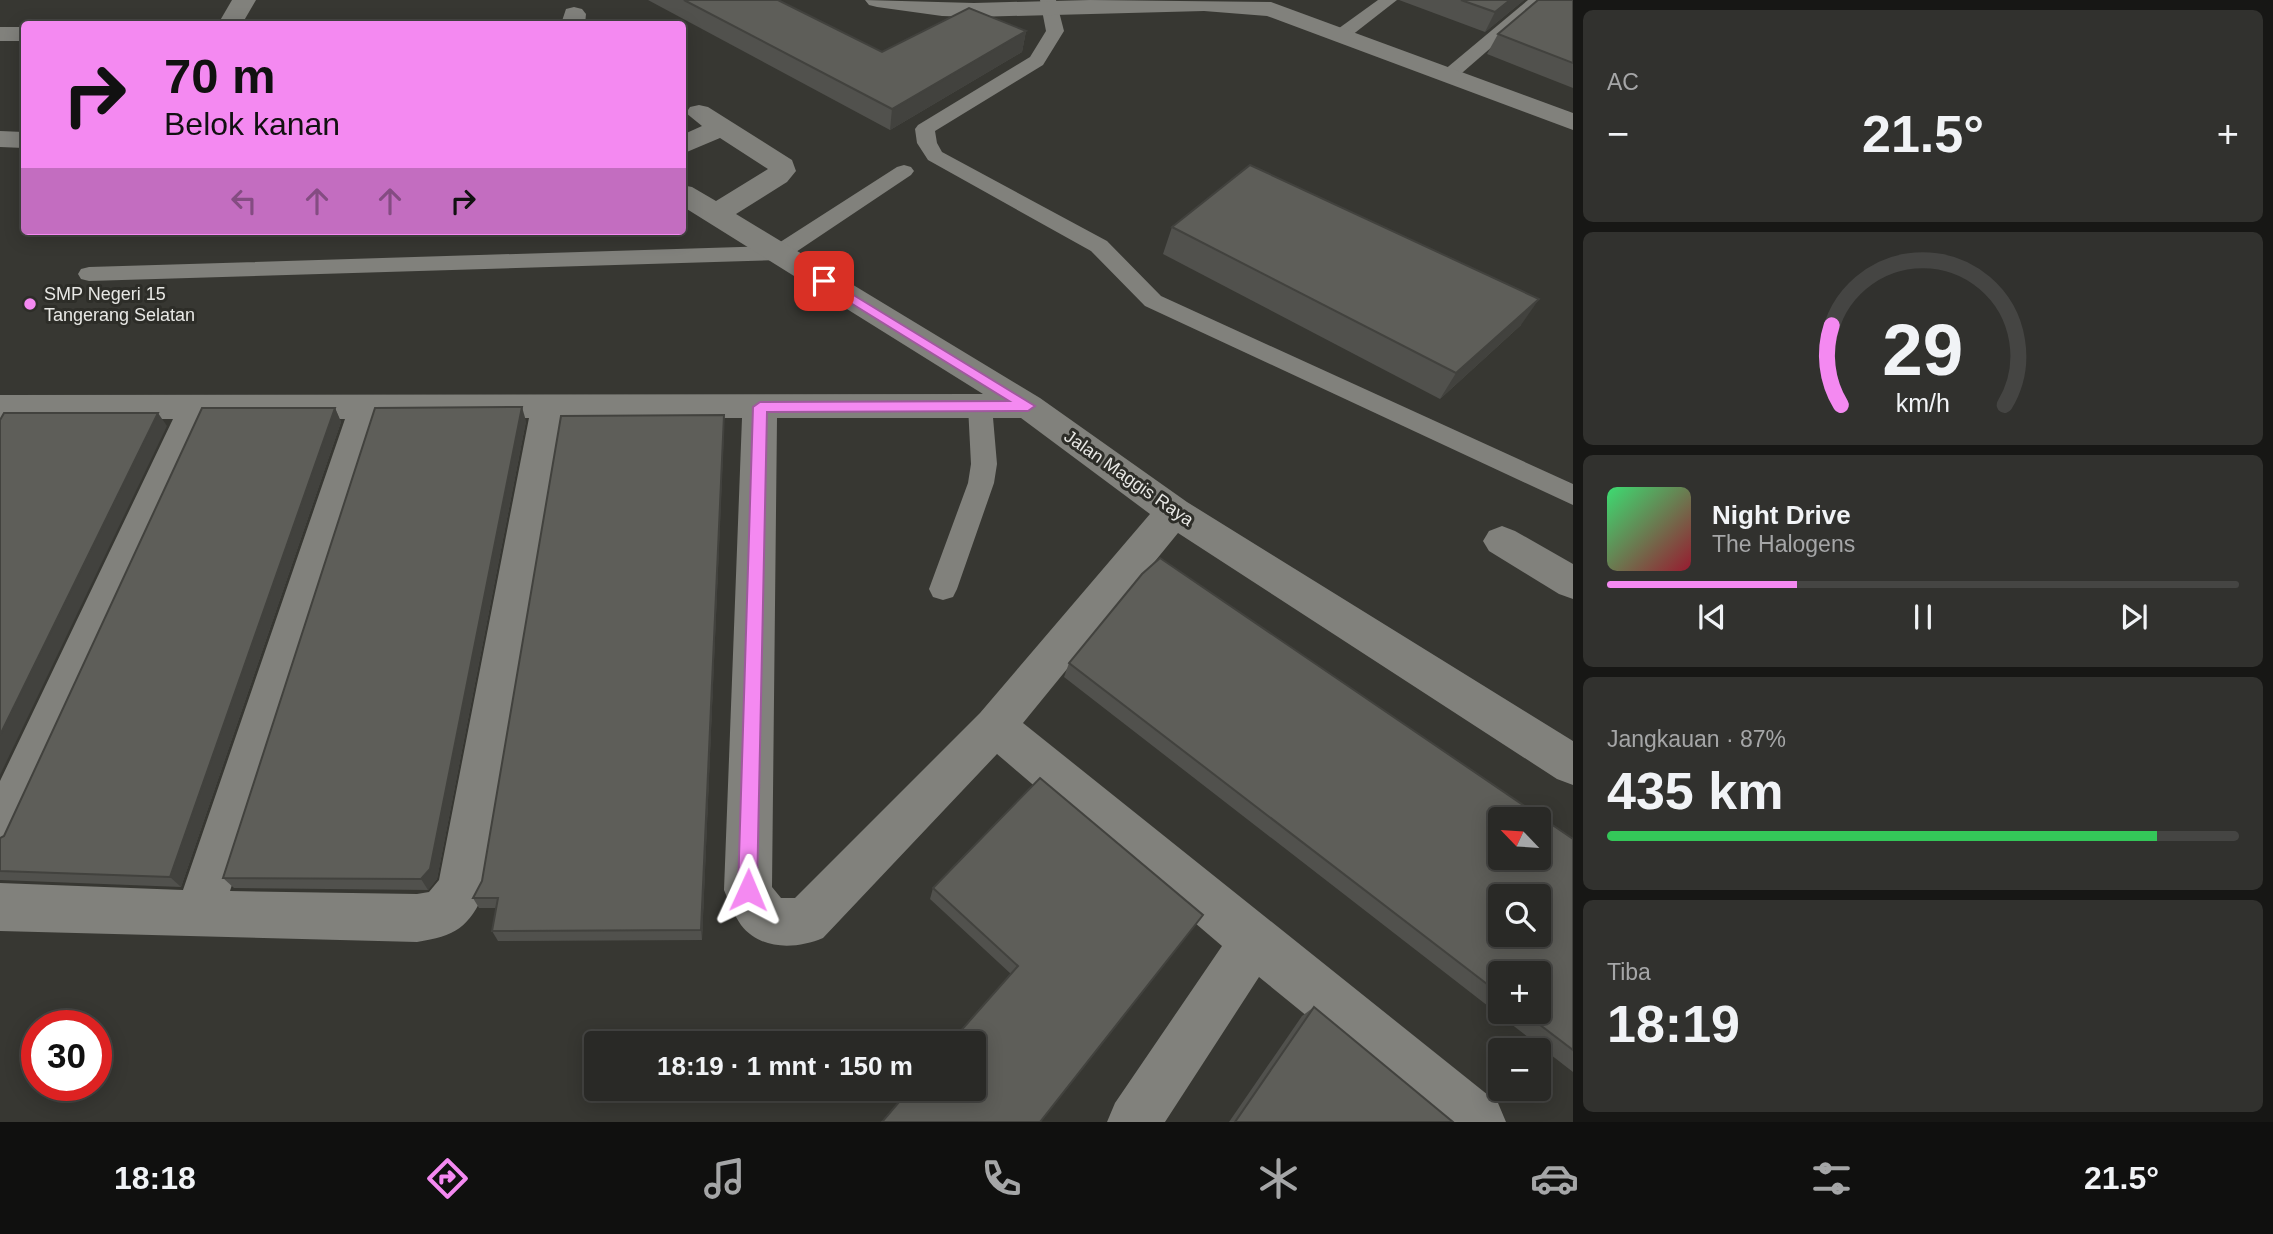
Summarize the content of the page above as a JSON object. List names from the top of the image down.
{
  "streets": {
    "street": ["Jalan Maggis Raya"]
  },
  "places": ["SMP Negeri 15 Tangerang Selatan"],
  "north": "top left",
  "page": {
    "tile": [
      "AC",
      ["Jangkauan · 87%", "435 km"],
      ["Tiba", "18:19"]
    ],
    "turn": ["70 m", "Belok kanan"],
    "heat": ["−", "21.5°", "+"],
    "song": ["Night Drive", "The Halogens"],
    "map_buttons": ["+", "−"],
    "limit": "30",
    "trip": "18:19 · 1 mnt · 150 m",
    "tabs": ["18:18", "21.5°"],
    "gauge": ["29", "km/h"]
  }
}
